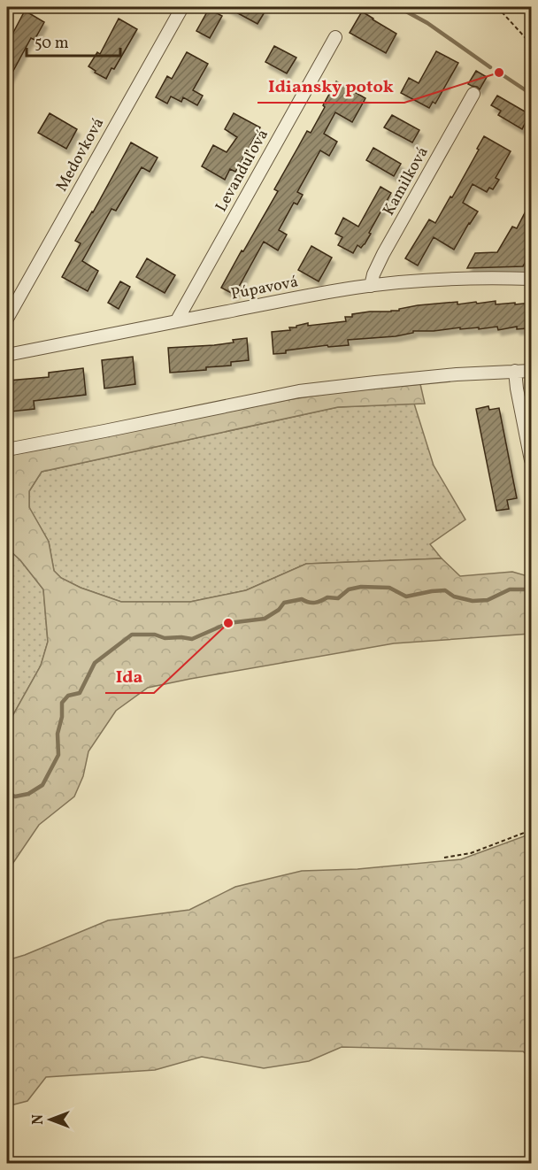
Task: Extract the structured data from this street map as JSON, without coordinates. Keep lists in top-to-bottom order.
{
  "streets": {
    "street": [
      "Medovková",
      "Levanduľová",
      "Kamilková",
      "Púpavová"
    ]
  },
  "crossings": [
    ["Levanduľová", "Púpavová"],
    ["Kamilková", "Púpavová"]
  ],
  "places": ["Idiansky potok", "Ida"],
  "scale_bar": "50 m",
  "north": "left"
}
